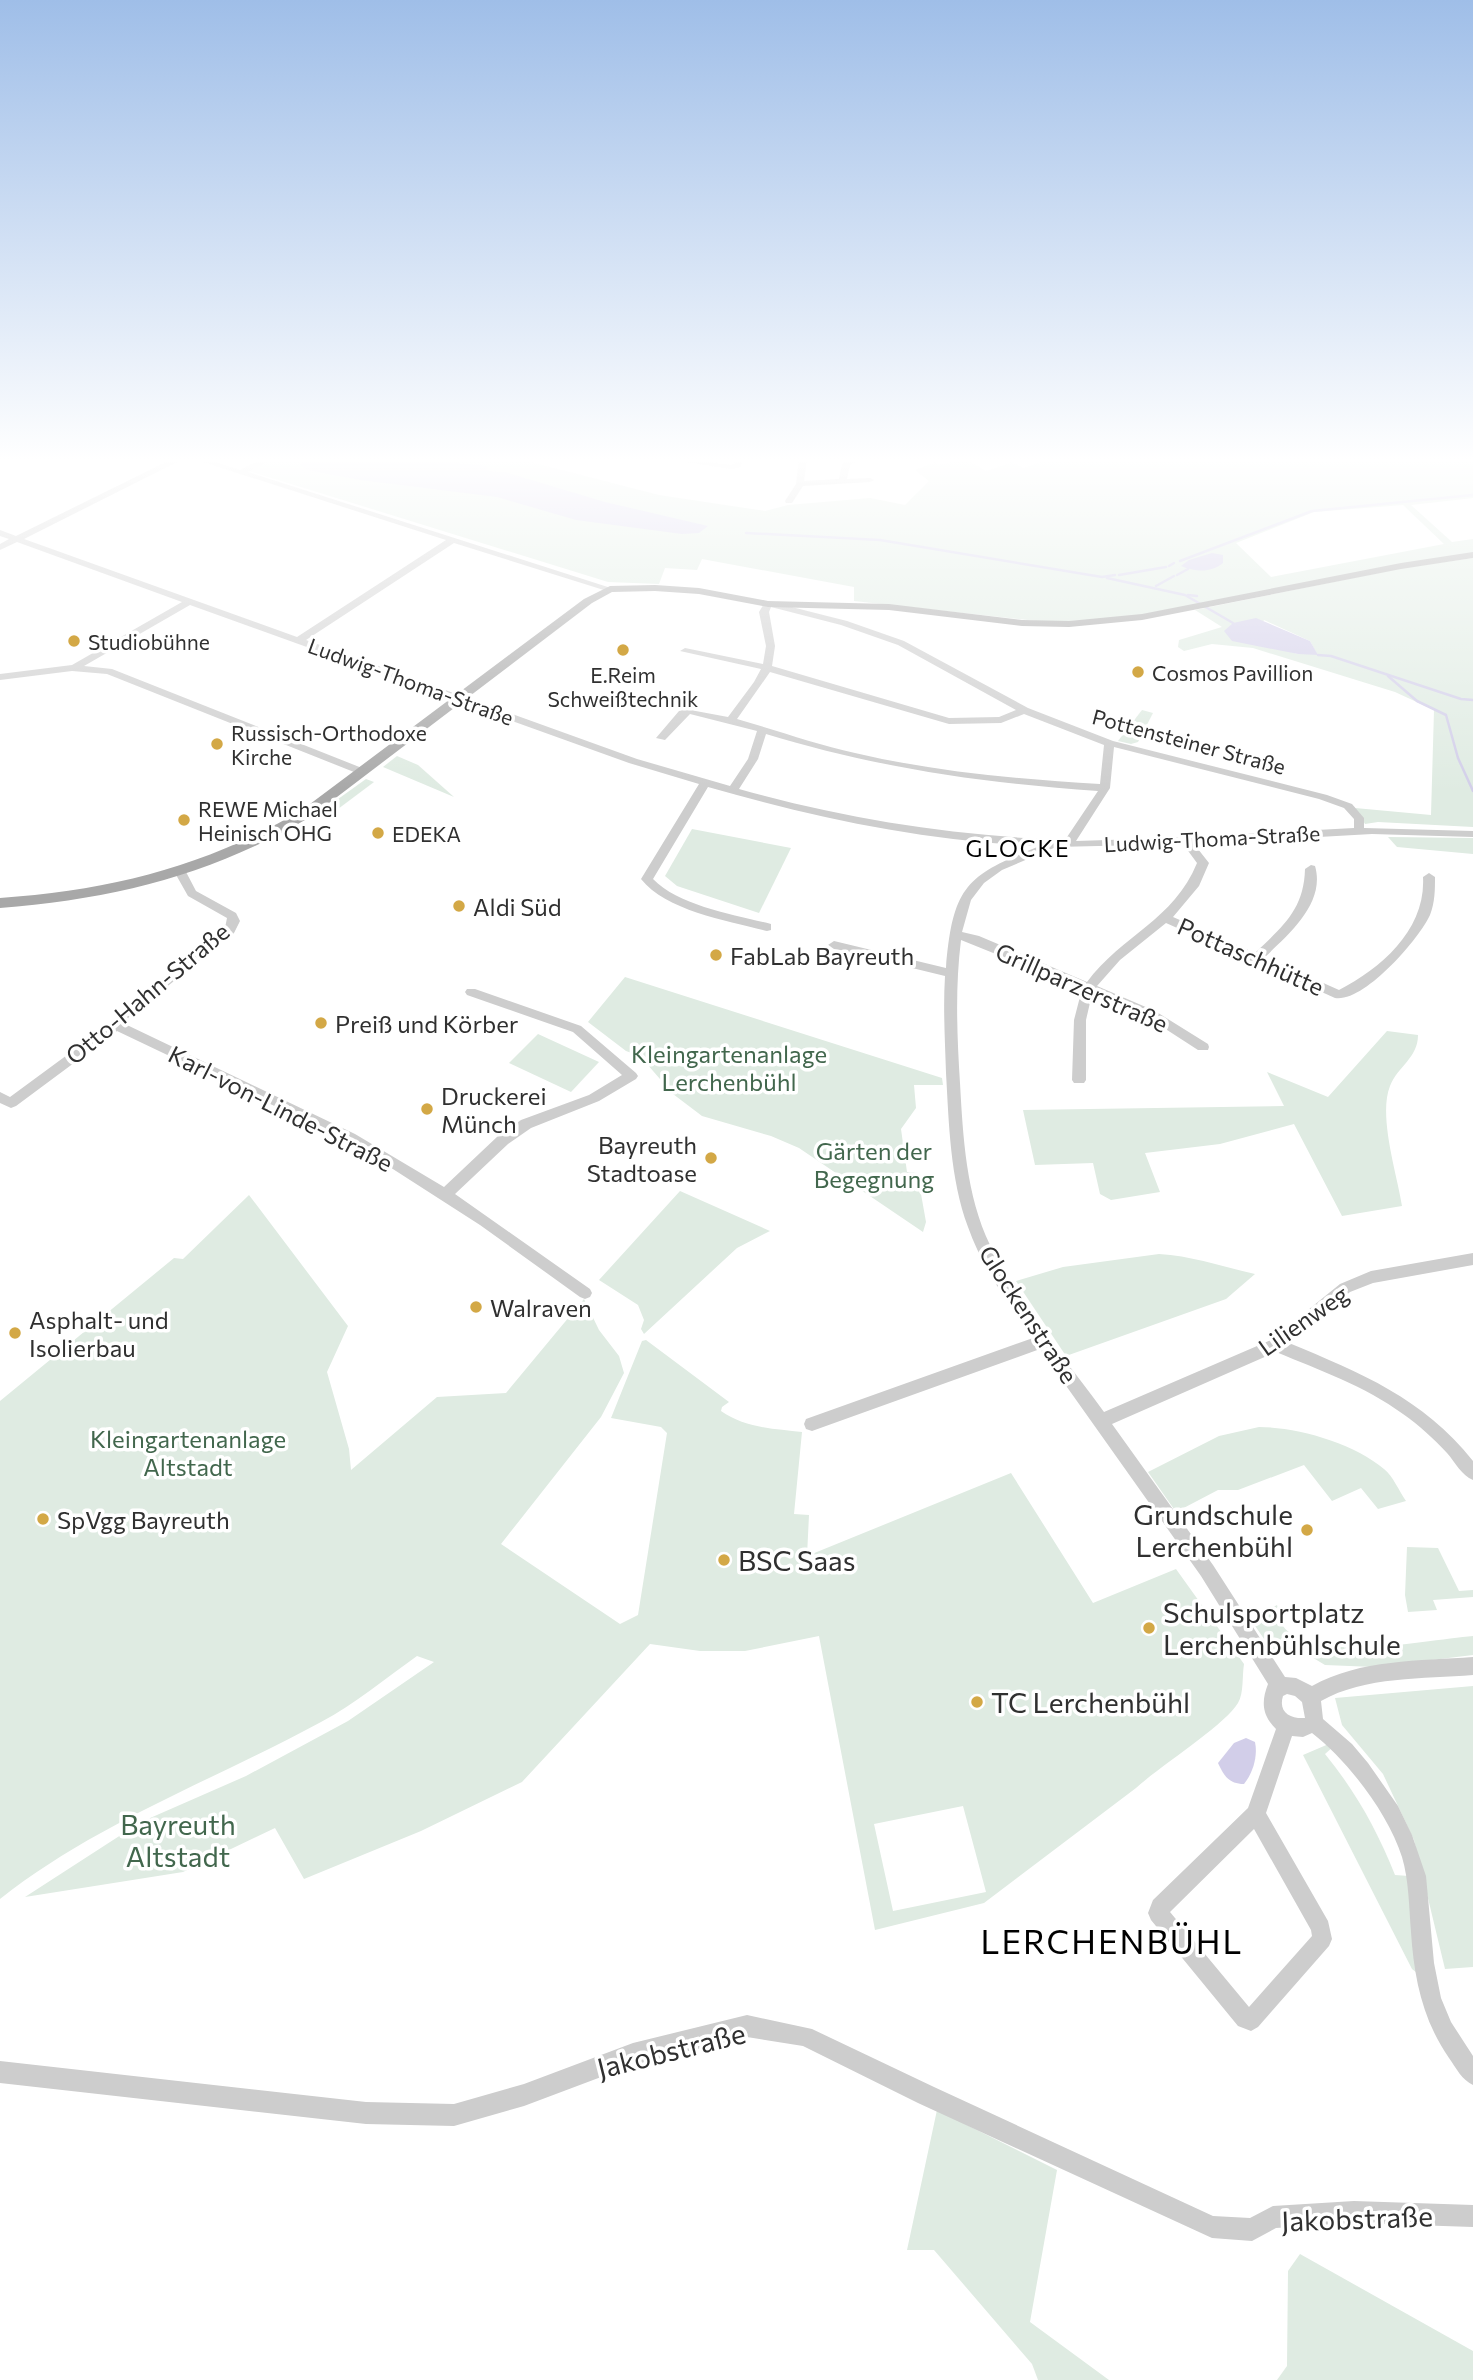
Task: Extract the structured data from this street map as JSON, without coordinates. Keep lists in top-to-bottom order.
{
  "streets": {
    "main road": ["Pottensteiner Straße"],
    "street": [
      "Ludwig-Thoma-Straße",
      "Pottaschhütte",
      "Grillparzerstraße",
      "Otto-Hahn-Straße",
      "Karl-von-Linde-Straße",
      "Glockenstraße",
      "Lilienweg",
      "Jakobstraße"
    ]
  },
  "crossings": [
    ["Ludwig-Thoma-Straße", "Pottensteiner Straße"],
    ["Ludwig-Thoma-Straße", "Glockenstraße"],
    ["Grillparzerstraße", "Glockenstraße"],
    ["Otto-Hahn-Straße", "Karl-von-Linde-Straße"],
    ["Glockenstraße", "Lilienweg"]
  ],
  "districts": ["GLOCKE", "LERCHENBÜHL"],
  "parks": [
    "Kleingartenanlage Lerchenbühl",
    "Gärten der Begegnung",
    "Kleingartenanlage Altstadt",
    "Bayreuth Altstadt"
  ],
  "places": [
    "Studiobühne",
    "E.Reim Schweißtechnik",
    "Cosmos Pavillion",
    "Russisch-Orthodoxe Kirche",
    "REWE Michael Heinisch OHG",
    "EDEKA",
    "Aldi Süd",
    "FabLab Bayreuth",
    "Preiß und Körber",
    "Druckerei Münch",
    "Bayreuth Stadtoase",
    "Walraven",
    "Asphalt- und Isolierbau",
    "SpVgg Bayreuth",
    "Grundschule Lerchenbühl",
    "BSC Saas",
    "Schulsportplatz Lerchenbühlschule",
    "TC Lerchenbühl"
  ]
}
